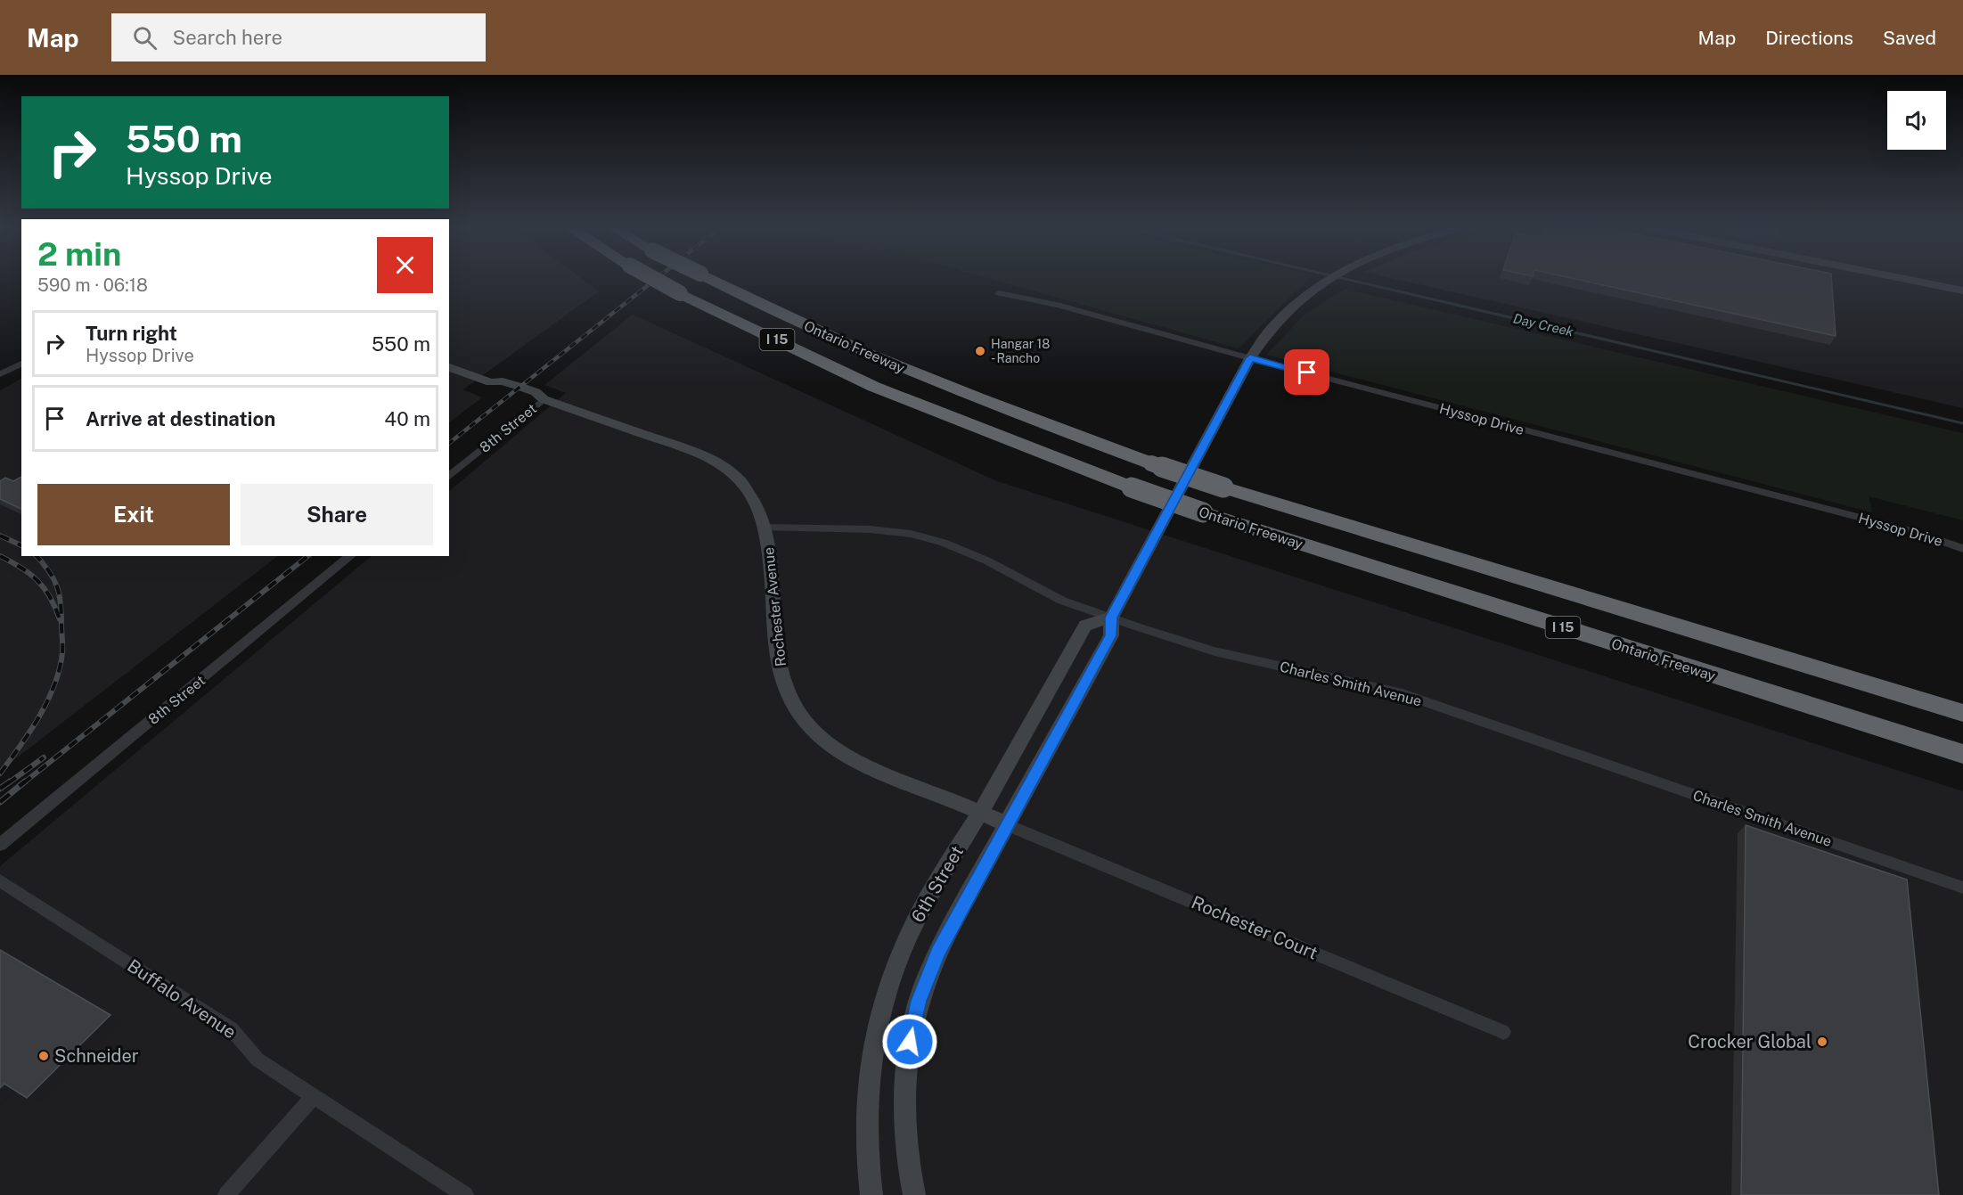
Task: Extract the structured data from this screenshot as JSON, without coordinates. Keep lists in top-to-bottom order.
{
  "streets": {
    "highway": ["I 15", "Ontario Freeway"],
    "street": [
      "Hyssop Drive",
      "8th Street",
      "Rochester Avenue",
      "Charles Smith Avenue",
      "6th Street",
      "Rochester Court",
      "Buffalo Avenue"
    ]
  },
  "crossings": [
    ["Hyssop Drive", "6th Street"],
    ["8th Street", "Rochester Avenue"],
    ["Rochester Avenue", "Charles Smith Avenue"],
    ["Rochester Avenue", "6th Street"],
    ["Rochester Avenue", "Rochester Court"],
    ["Charles Smith Avenue", "6th Street"],
    ["6th Street", "Rochester Court"]
  ],
  "water": ["Day Creek"],
  "places": ["Hangar 18 - Rancho", "Crocker Global", "Schneider"],
  "page": {
    "header": "Map",
    "search": "Search here",
    "nav": ["Map", "Directions", "Saved"],
    "turn": ["550 m", "Hyssop Drive"],
    "heading": ["2 min", "590 m · 06:18"],
    "list": [
      {
        "name": "Turn right",
        "note": "Hyssop Drive",
        "value": "550 m"
      },
      {
        "name": "Arrive at destination",
        "value": "40 m"
      }
    ],
    "buttons": ["Exit", "Share"]
  }
}
